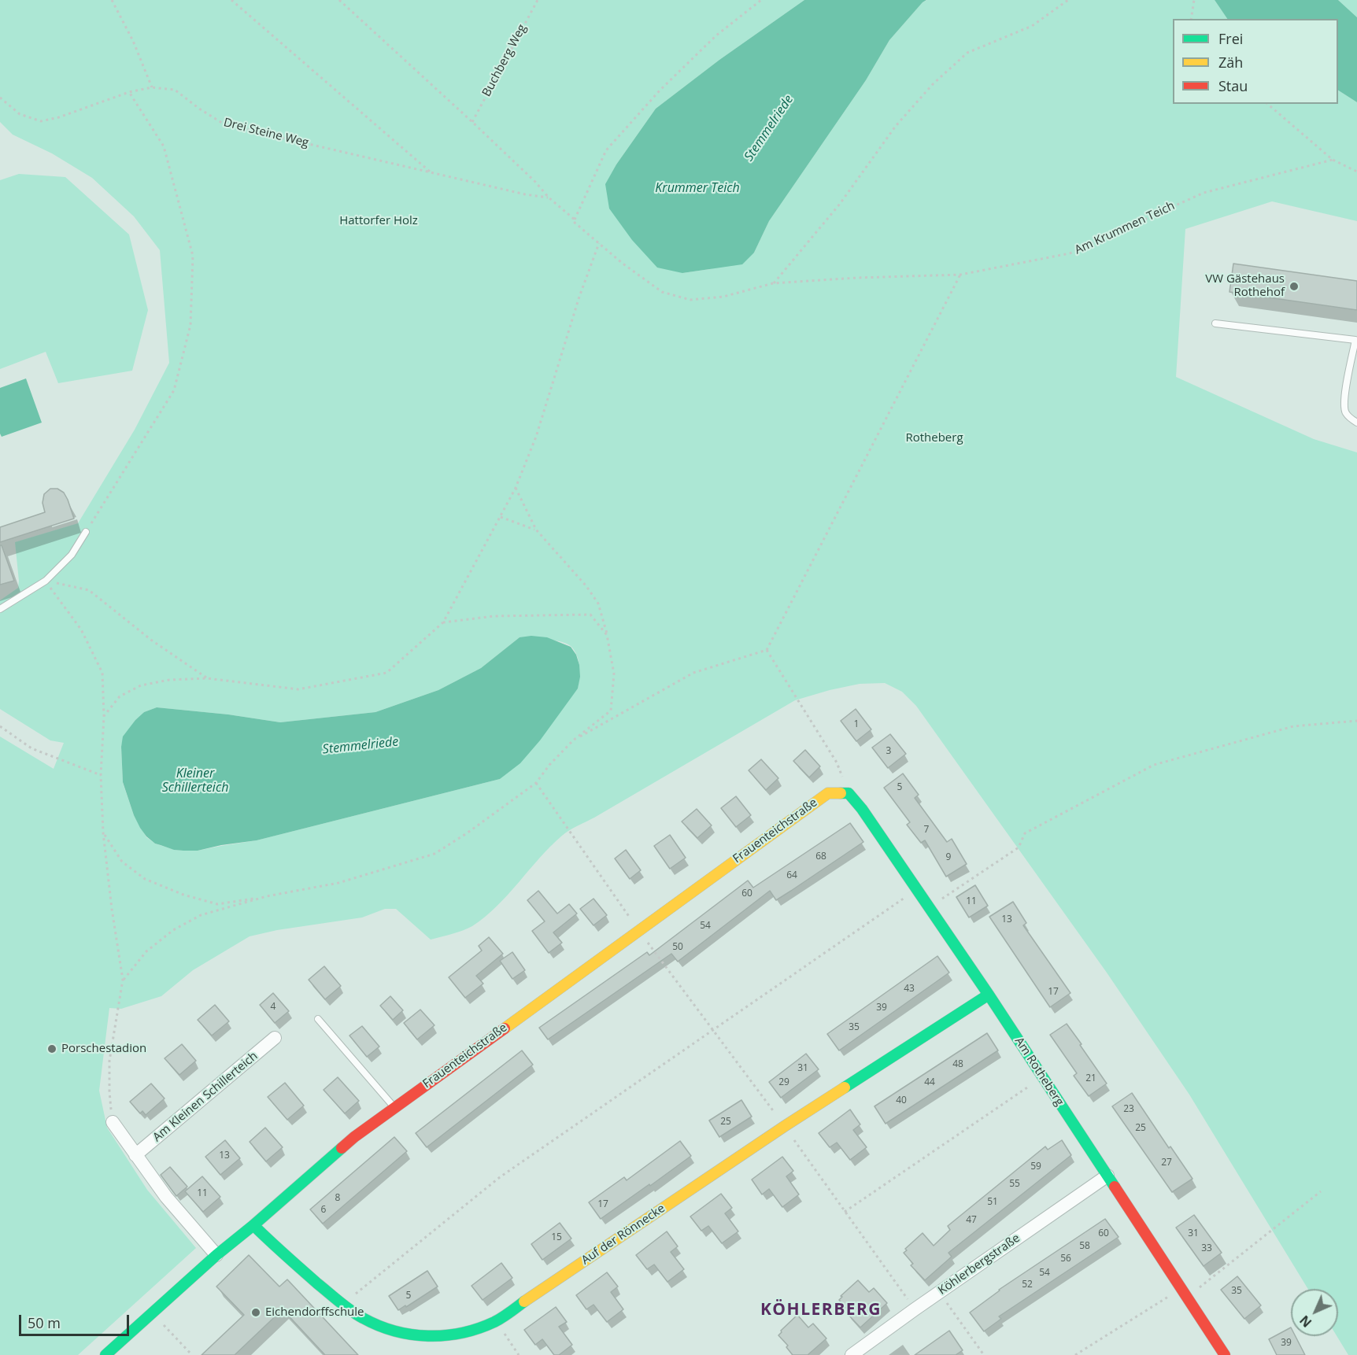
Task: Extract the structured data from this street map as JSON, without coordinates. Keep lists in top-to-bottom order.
{
  "streets": {
    "street": [
      "Frauenteichstraße",
      "Am Rotheberg",
      "Am Kleinen Schillerteich",
      "Auf der Rönnecke",
      "Köhlerbergstraße"
    ],
    "path": ["Buchberg Weg", "Drei Steine Weg", "Am Krummen Teich"]
  },
  "crossings": [
    ["Buchberg Weg", "Am Krummen Teich"],
    ["Drei Steine Weg", "Am Krummen Teich"],
    ["Frauenteichstraße", "Am Rotheberg"],
    ["Frauenteichstraße", "Auf der Rönnecke"],
    ["Am Rotheberg", "Auf der Rönnecke"],
    ["Am Rotheberg", "Köhlerbergstraße"]
  ],
  "districts": ["KÖHLERBERG"],
  "water": ["Stemmelriede", "Krummer Teich", "Kleiner Schillerteich"],
  "parks": ["Hattorfer Holz", "Rotheberg"],
  "places": ["VW Gästehaus Rothehof", "Porschestadion", "Eichendorffschule"],
  "house_numbers": [
    "1",
    "3",
    "5",
    "7",
    "68",
    "9",
    "64",
    "60",
    "11",
    "13",
    "54",
    "50",
    "43",
    "17",
    "4",
    "39",
    "35",
    "48",
    "31",
    "21",
    "29",
    "44",
    "40",
    "23",
    "25",
    "25",
    "13",
    "27",
    "59",
    "55",
    "11",
    "8",
    "51",
    "17",
    "6",
    "47",
    "60",
    "31",
    "15",
    "58",
    "33",
    "56",
    "54",
    "52",
    "35",
    "5",
    "39"
  ],
  "legend": ["Frei", "Zäh", "Stau"],
  "scale_bar": "50 m",
  "north": "bottom left"
}
